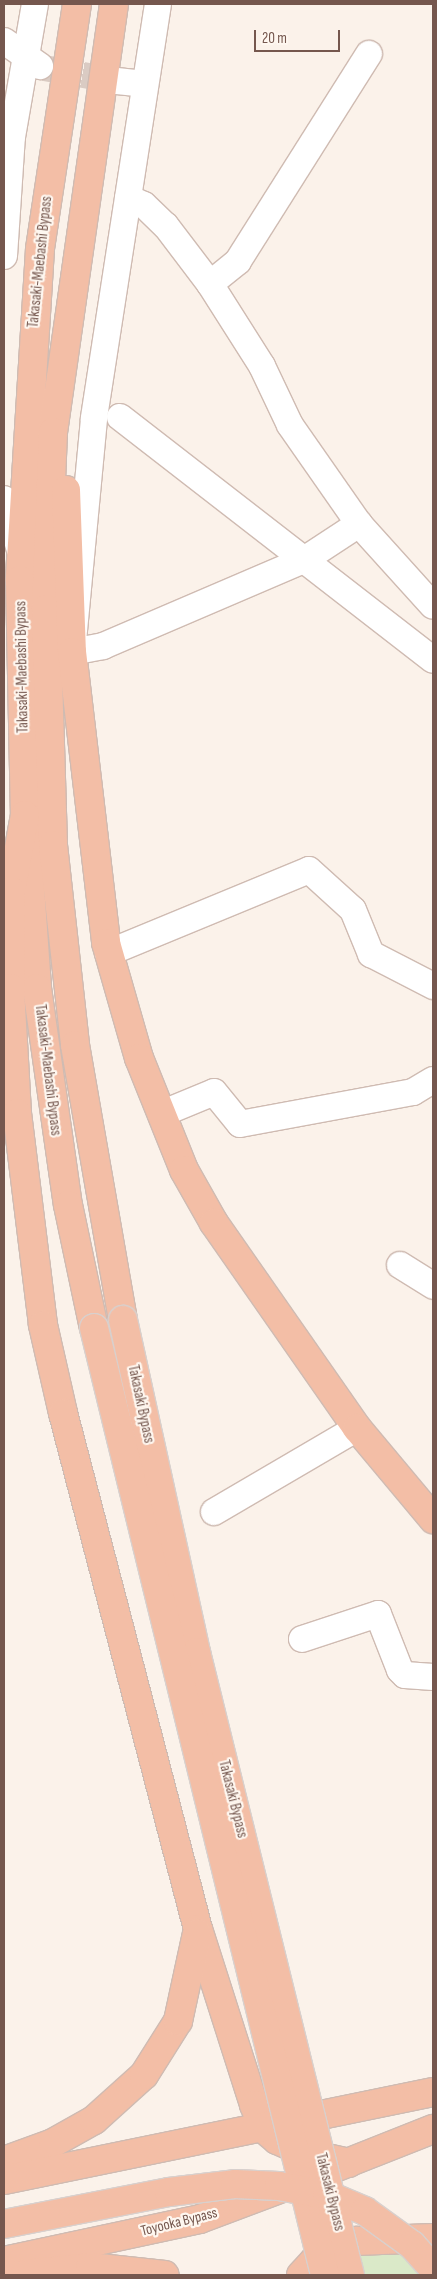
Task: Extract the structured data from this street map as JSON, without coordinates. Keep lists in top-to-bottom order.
{
  "streets": {
    "highway": ["Takasaki-Maebashi Bypass", "Takasaki Bypass", "Toyooka Bypass"]
  },
  "crossings": [
    ["Takasaki-Maebashi Bypass", "Takasaki Bypass"]
  ],
  "scale_bar": "20 m"
}
